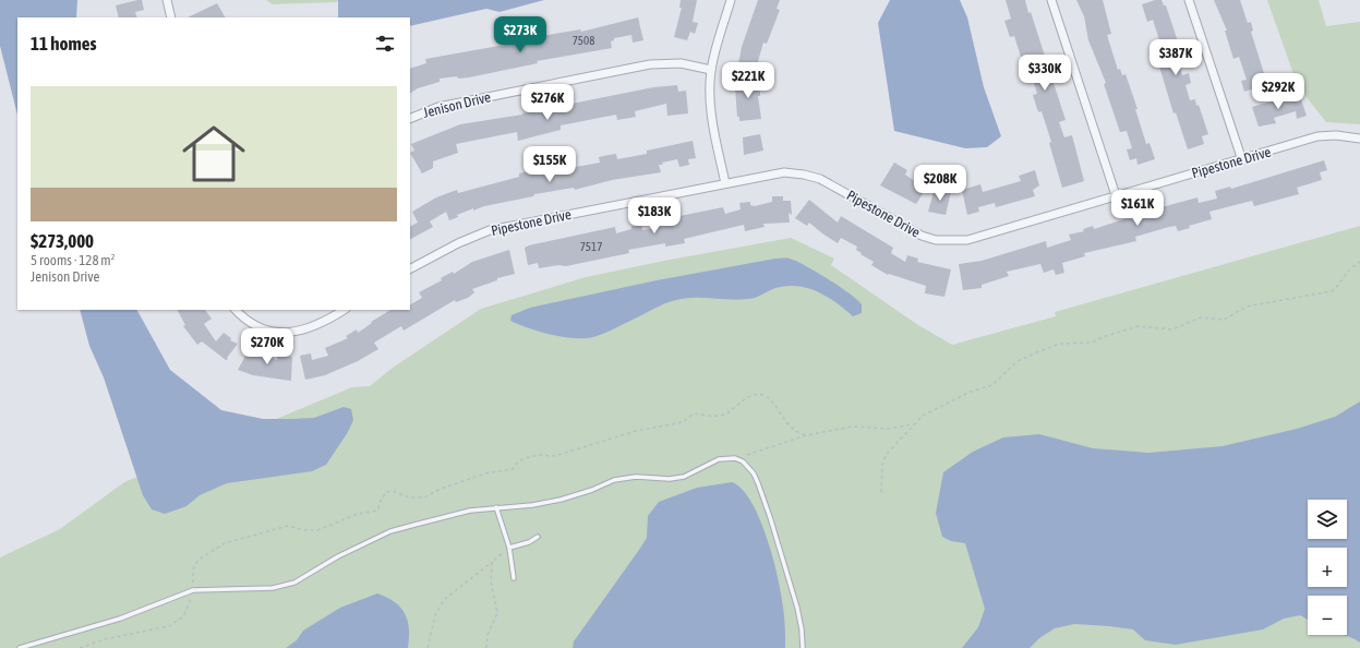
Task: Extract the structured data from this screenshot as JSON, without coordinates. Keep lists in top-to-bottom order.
{
  "streets": {
    "street": ["Jenison Drive", "Pipestone Drive"]
  },
  "house_numbers": ["7508", "7517"],
  "page": {
    "price": [
      "$273K",
      "$387K",
      "$330K",
      "$221K",
      "$292K",
      "$276K",
      "$155K",
      "$208K",
      "$161K",
      "$183K",
      "$270K"
    ],
    "heading": "11 homes",
    "list": [
      {
        "name": "$273,000",
        "note": "5 rooms · 128 m² · Jenison Drive"
      }
    ],
    "map_buttons": ["+", "−"]
  }
}
